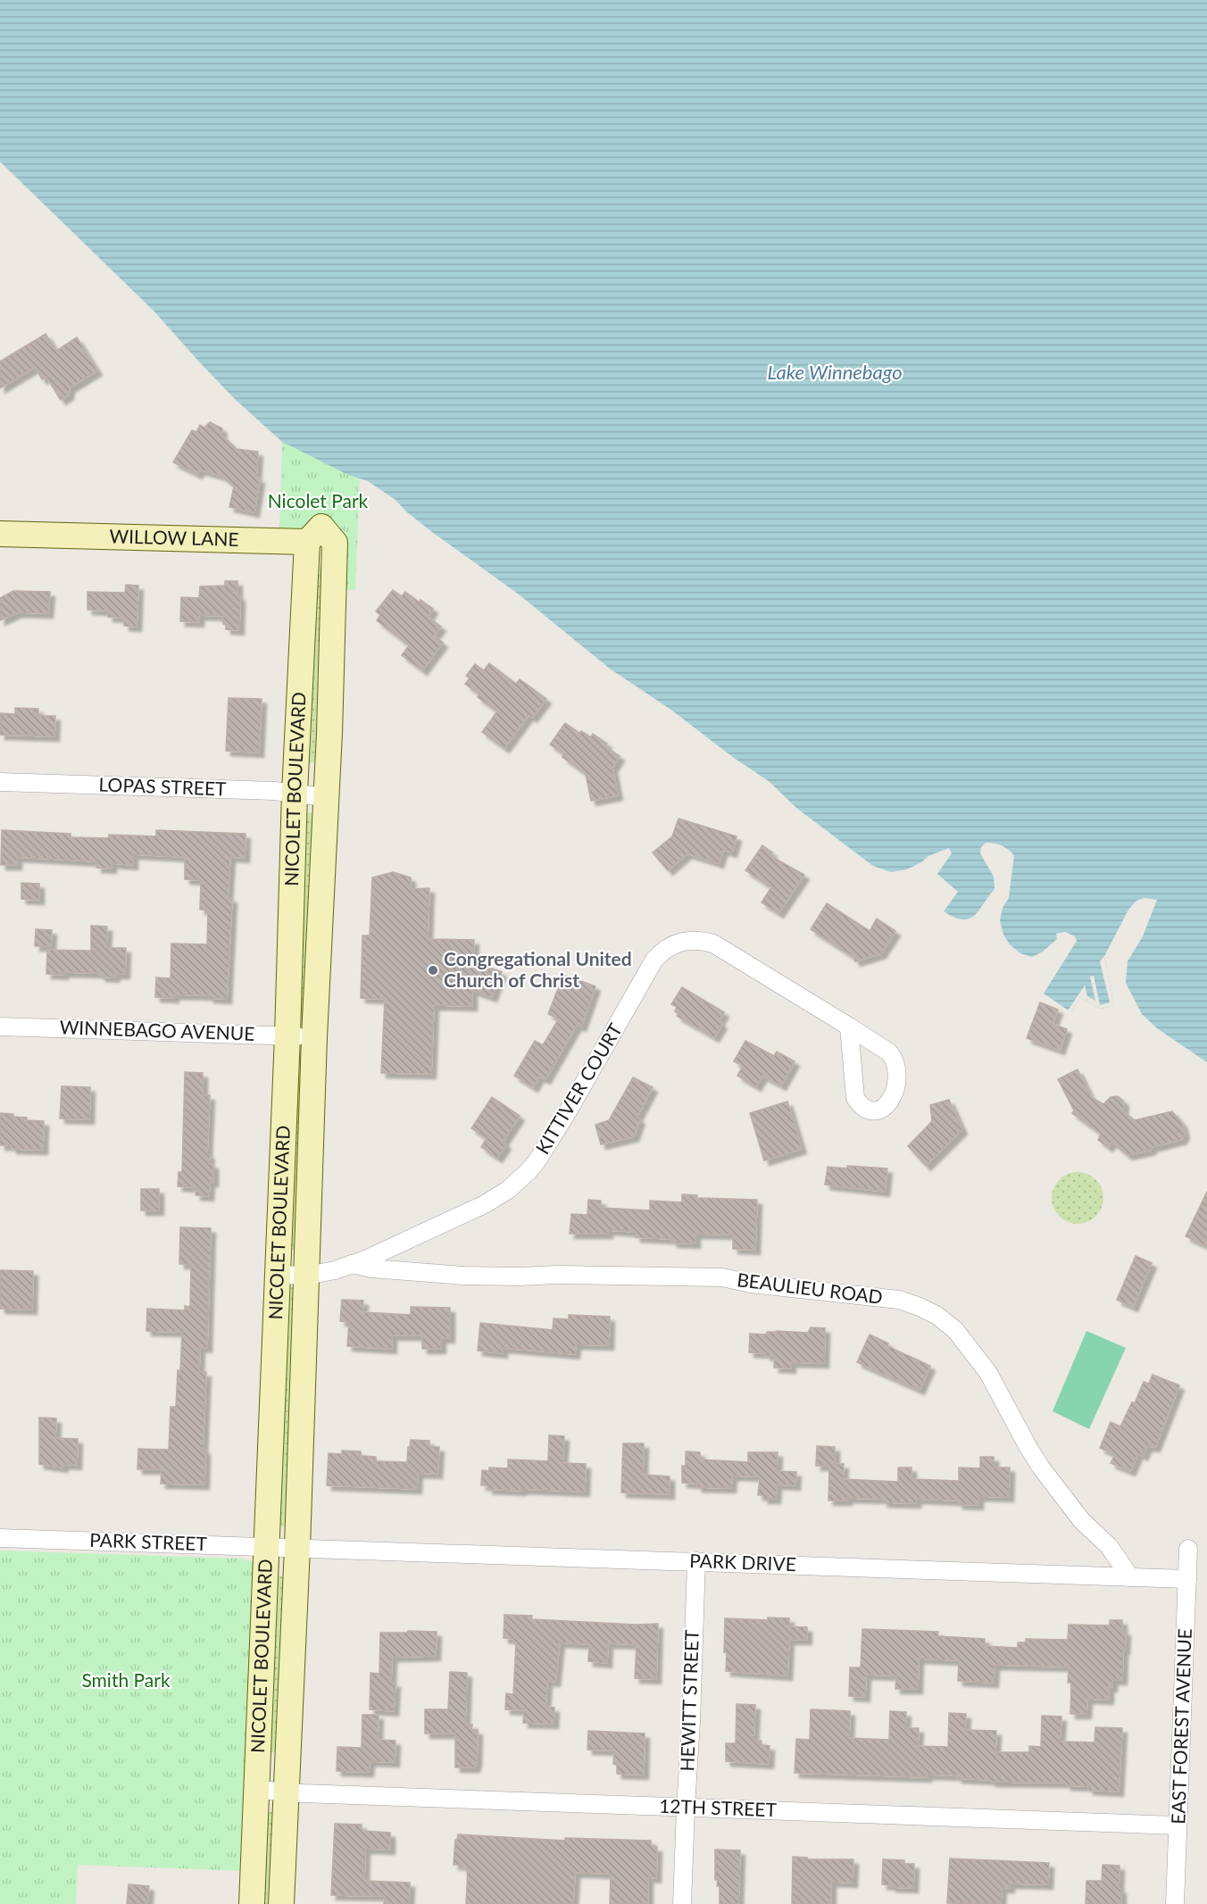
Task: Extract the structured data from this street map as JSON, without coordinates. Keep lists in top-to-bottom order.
{
  "streets": {
    "street": [
      "WILLOW LANE",
      "LOPAS STREET",
      "NICOLET BOULEVARD",
      "WINNEBAGO AVENUE",
      "KITTIVER COURT",
      "BEAULIEU ROAD",
      "PARK STREET",
      "PARK DRIVE",
      "HEWITT STREET",
      "EAST FOREST AVENUE",
      "12TH STREET"
    ]
  },
  "crossings": [
    ["WILLOW LANE", "NICOLET BOULEVARD"],
    ["LOPAS STREET", "NICOLET BOULEVARD"],
    ["NICOLET BOULEVARD", "WINNEBAGO AVENUE"],
    ["NICOLET BOULEVARD", "KITTIVER COURT"],
    ["NICOLET BOULEVARD", "PARK STREET"],
    ["NICOLET BOULEVARD", "PARK DRIVE"],
    ["NICOLET BOULEVARD", "12TH STREET"],
    ["KITTIVER COURT", "BEAULIEU ROAD"],
    ["BEAULIEU ROAD", "PARK DRIVE"],
    ["PARK STREET", "PARK DRIVE"],
    ["PARK DRIVE", "HEWITT STREET"],
    ["PARK DRIVE", "EAST FOREST AVENUE"],
    ["HEWITT STREET", "12TH STREET"],
    ["EAST FOREST AVENUE", "12TH STREET"]
  ],
  "water": ["Lake Winnebago"],
  "parks": ["Nicolet Park", "Smith Park"],
  "places": ["Congregational United Church of Christ"]
}
